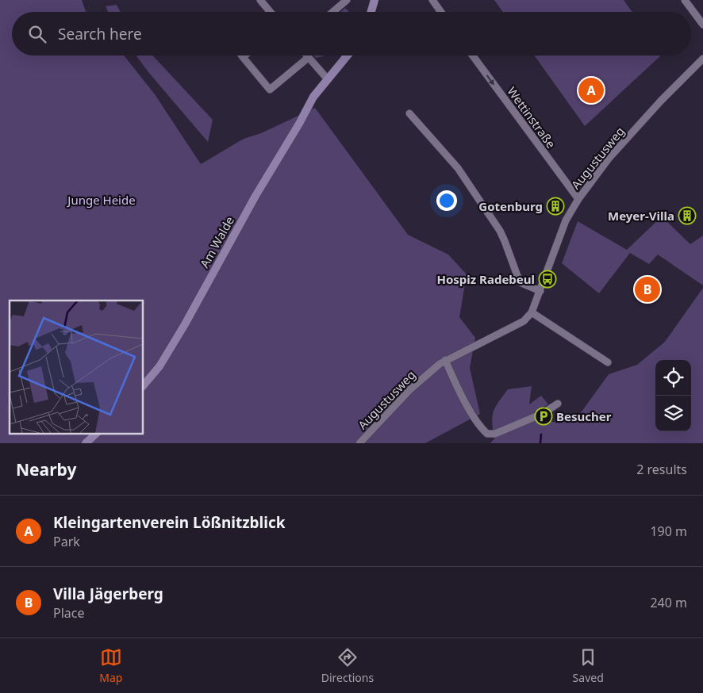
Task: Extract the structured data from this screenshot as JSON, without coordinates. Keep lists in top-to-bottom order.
{
  "streets": {
    "street": ["Wettinstraße", "Augustusweg", "Am Walde"]
  },
  "crossings": [
    ["Wettinstraße", "Augustusweg"]
  ],
  "one_way": ["Wettinstraße"],
  "parks": ["Junge Heide"],
  "places": {
    "building": ["Gotenburg", "Meyer-Villa"],
    "bus stop": ["Hospiz Radebeul"],
    "parking": ["Besucher"]
  },
  "page": {
    "search": "Search here",
    "pins": ["A", "B"],
    "heading": ["Nearby", "2 results"],
    "list": [
      {
        "mark": "A",
        "name": "Kleingartenverein Lößnitzblick",
        "note": "Park",
        "value": "190 m"
      },
      {
        "mark": "B",
        "name": "Villa Jägerberg",
        "note": "Place",
        "value": "240 m"
      }
    ],
    "nav": ["Map", "Directions", "Saved"]
  }
}
